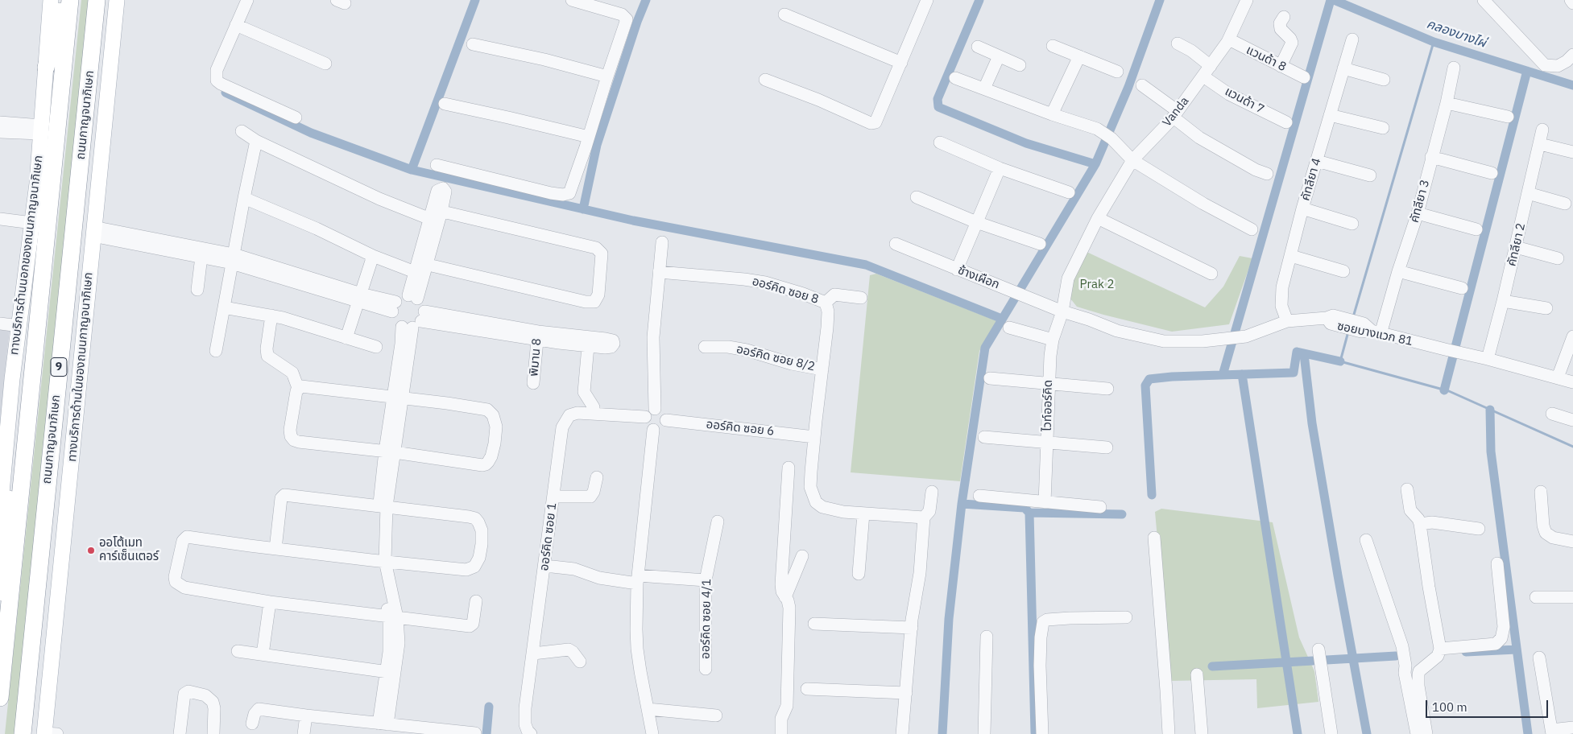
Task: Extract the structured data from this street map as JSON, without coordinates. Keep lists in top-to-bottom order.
{
  "streets": {
    "highway": ["ถนนกาญจนาภิเษก", "9"],
    "main road": ["ทางบริการด้านนอกของถนนกาญจนาภิเษก", "ทางบริการด้านในของถนนกาญจนาภิเษก"],
    "street": [
      "แวนด้า 8",
      "แวนด้า 7",
      "Vanda",
      "คัทลียา 4",
      "คัทลียา 3",
      "คัทลียา 2",
      "ช้างเผือก",
      "ออร์คิด ซอย 8",
      "ซอยบางแวก 81",
      "พิมาน 8",
      "ออร์คิด ซอย 8/2",
      "ไวท์ออร์คิด",
      "ออร์คิด ซอย 6",
      "ออร์คิด ซอย 1",
      "ออร์คิด ซอย 4/1"
    ]
  },
  "crossings": [
    ["แวนด้า 8", "Vanda"],
    ["แวนด้า 7", "Vanda"],
    ["Vanda", "ช้างเผือก"],
    ["Vanda", "ซอยบางแวก 81"],
    ["Vanda", "ไวท์ออร์คิด"],
    ["คัทลียา 4", "ซอยบางแวก 81"],
    ["คัทลียา 3", "ซอยบางแวก 81"],
    ["คัทลียา 2", "ซอยบางแวก 81"],
    ["ช้างเผือก", "ซอยบางแวก 81"],
    ["ช้างเผือก", "ไวท์ออร์คิด"],
    ["ออร์คิด ซอย 8", "ออร์คิด ซอย 8/2"],
    ["ออร์คิด ซอย 8", "ออร์คิด ซอย 6"],
    ["ซอยบางแวก 81", "ไวท์ออร์คิด"],
    ["ออร์คิด ซอย 6", "ออร์คิด ซอย 1"]
  ],
  "water": ["คลองบางไผ่"],
  "parks": ["Prak 2"],
  "places": ["ออโต้เมท คาร์เซ็นเตอร์"],
  "scale_bar": "100 m"
}
